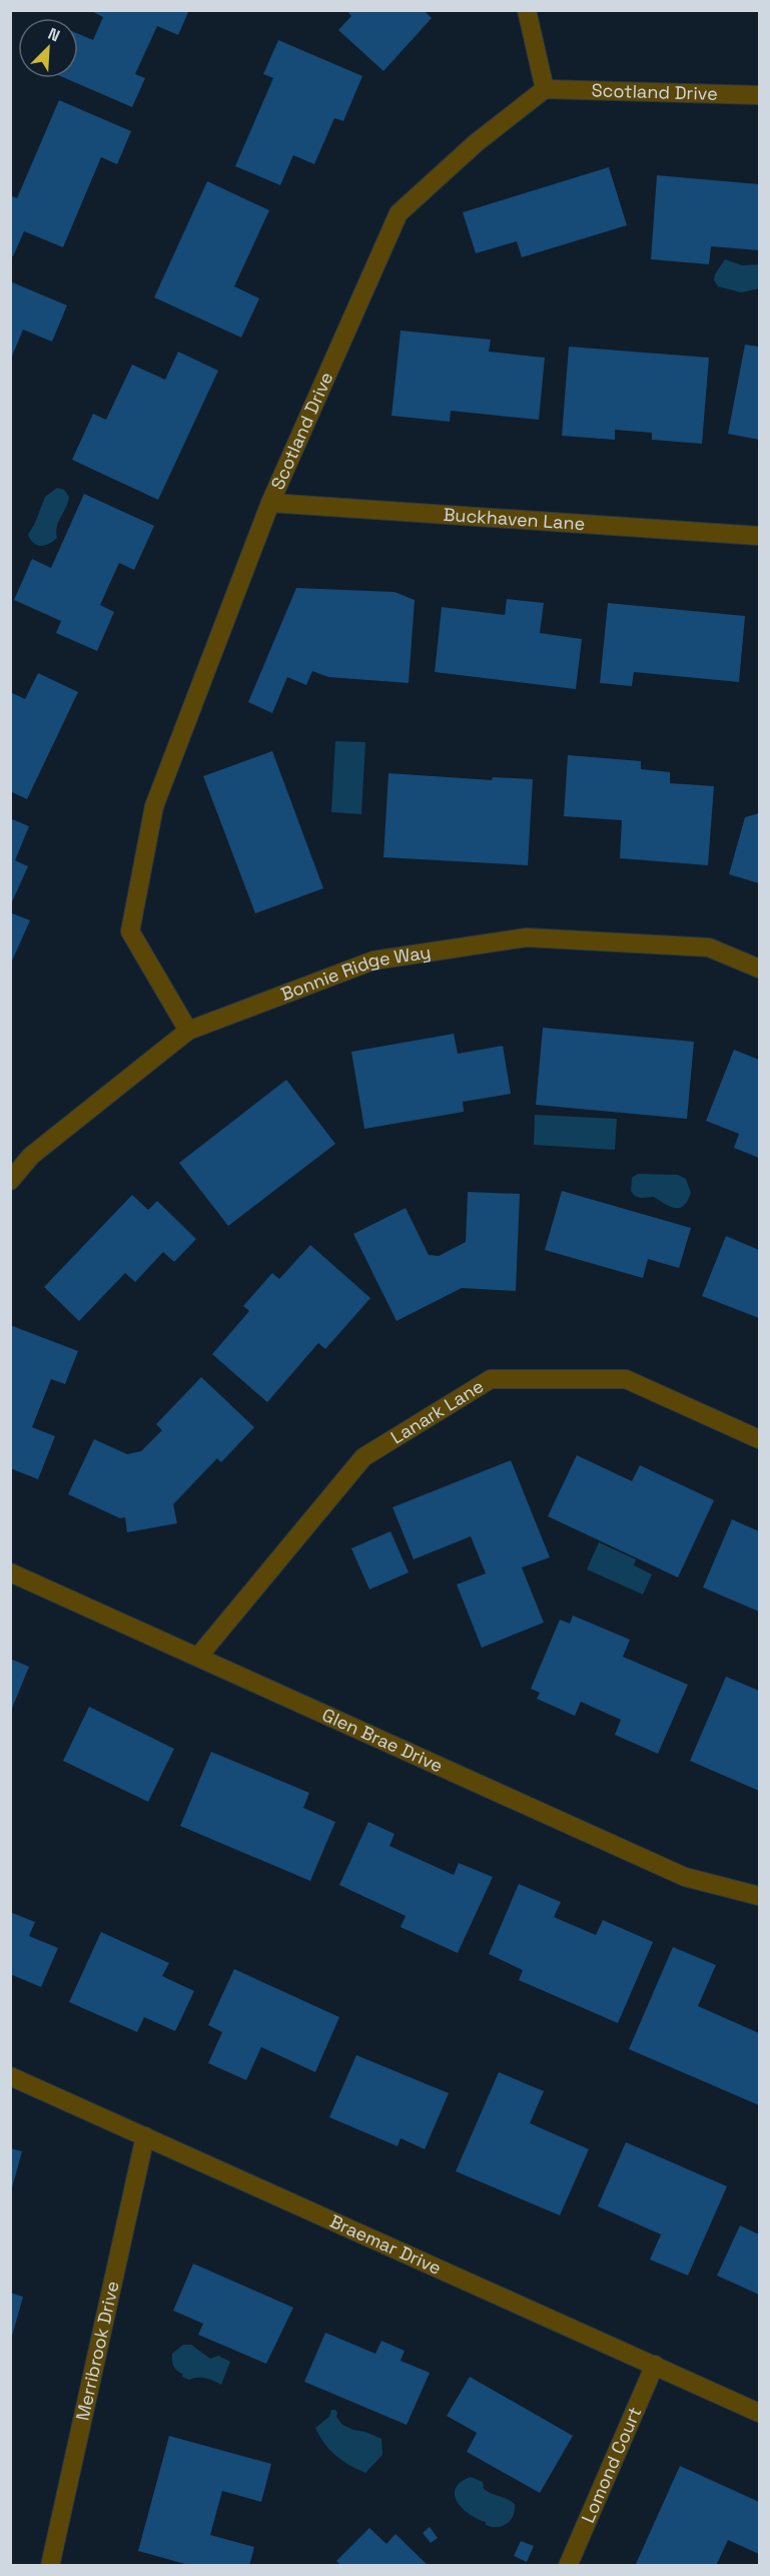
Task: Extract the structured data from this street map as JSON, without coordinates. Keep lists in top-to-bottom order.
{
  "streets": {
    "street": [
      "Scotland Drive",
      "Buckhaven Lane",
      "Bonnie Ridge Way",
      "Lanark Lane",
      "Glen Brae Drive",
      "Braemar Drive",
      "Merribrook Drive",
      "Lomond Court"
    ]
  },
  "crossings": [
    ["Scotland Drive", "Buckhaven Lane"],
    ["Scotland Drive", "Bonnie Ridge Way"],
    ["Lanark Lane", "Glen Brae Drive"],
    ["Braemar Drive", "Merribrook Drive"],
    ["Braemar Drive", "Lomond Court"]
  ],
  "north": "top right"
}
